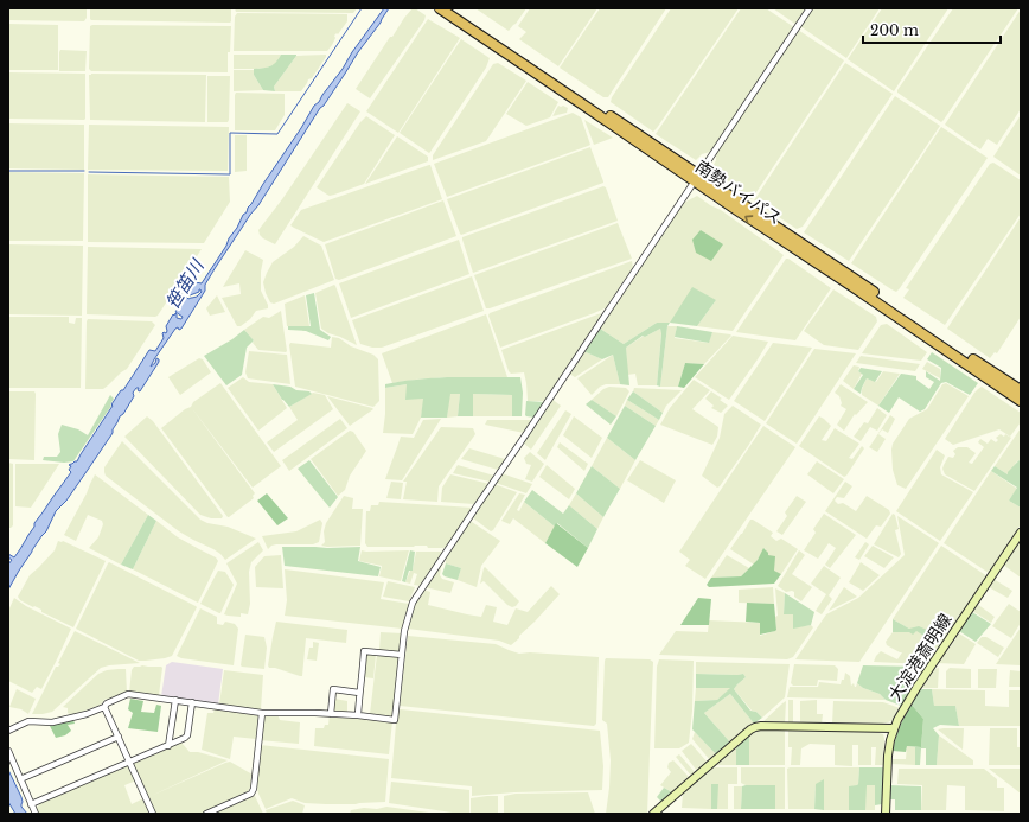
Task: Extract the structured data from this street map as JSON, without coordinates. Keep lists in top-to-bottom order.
{
  "streets": {
    "highway": ["南勢バイパス"],
    "main road": ["大淀港斎明線"]
  },
  "water": ["笹笛川"],
  "scale_bar": "200 m"
}
